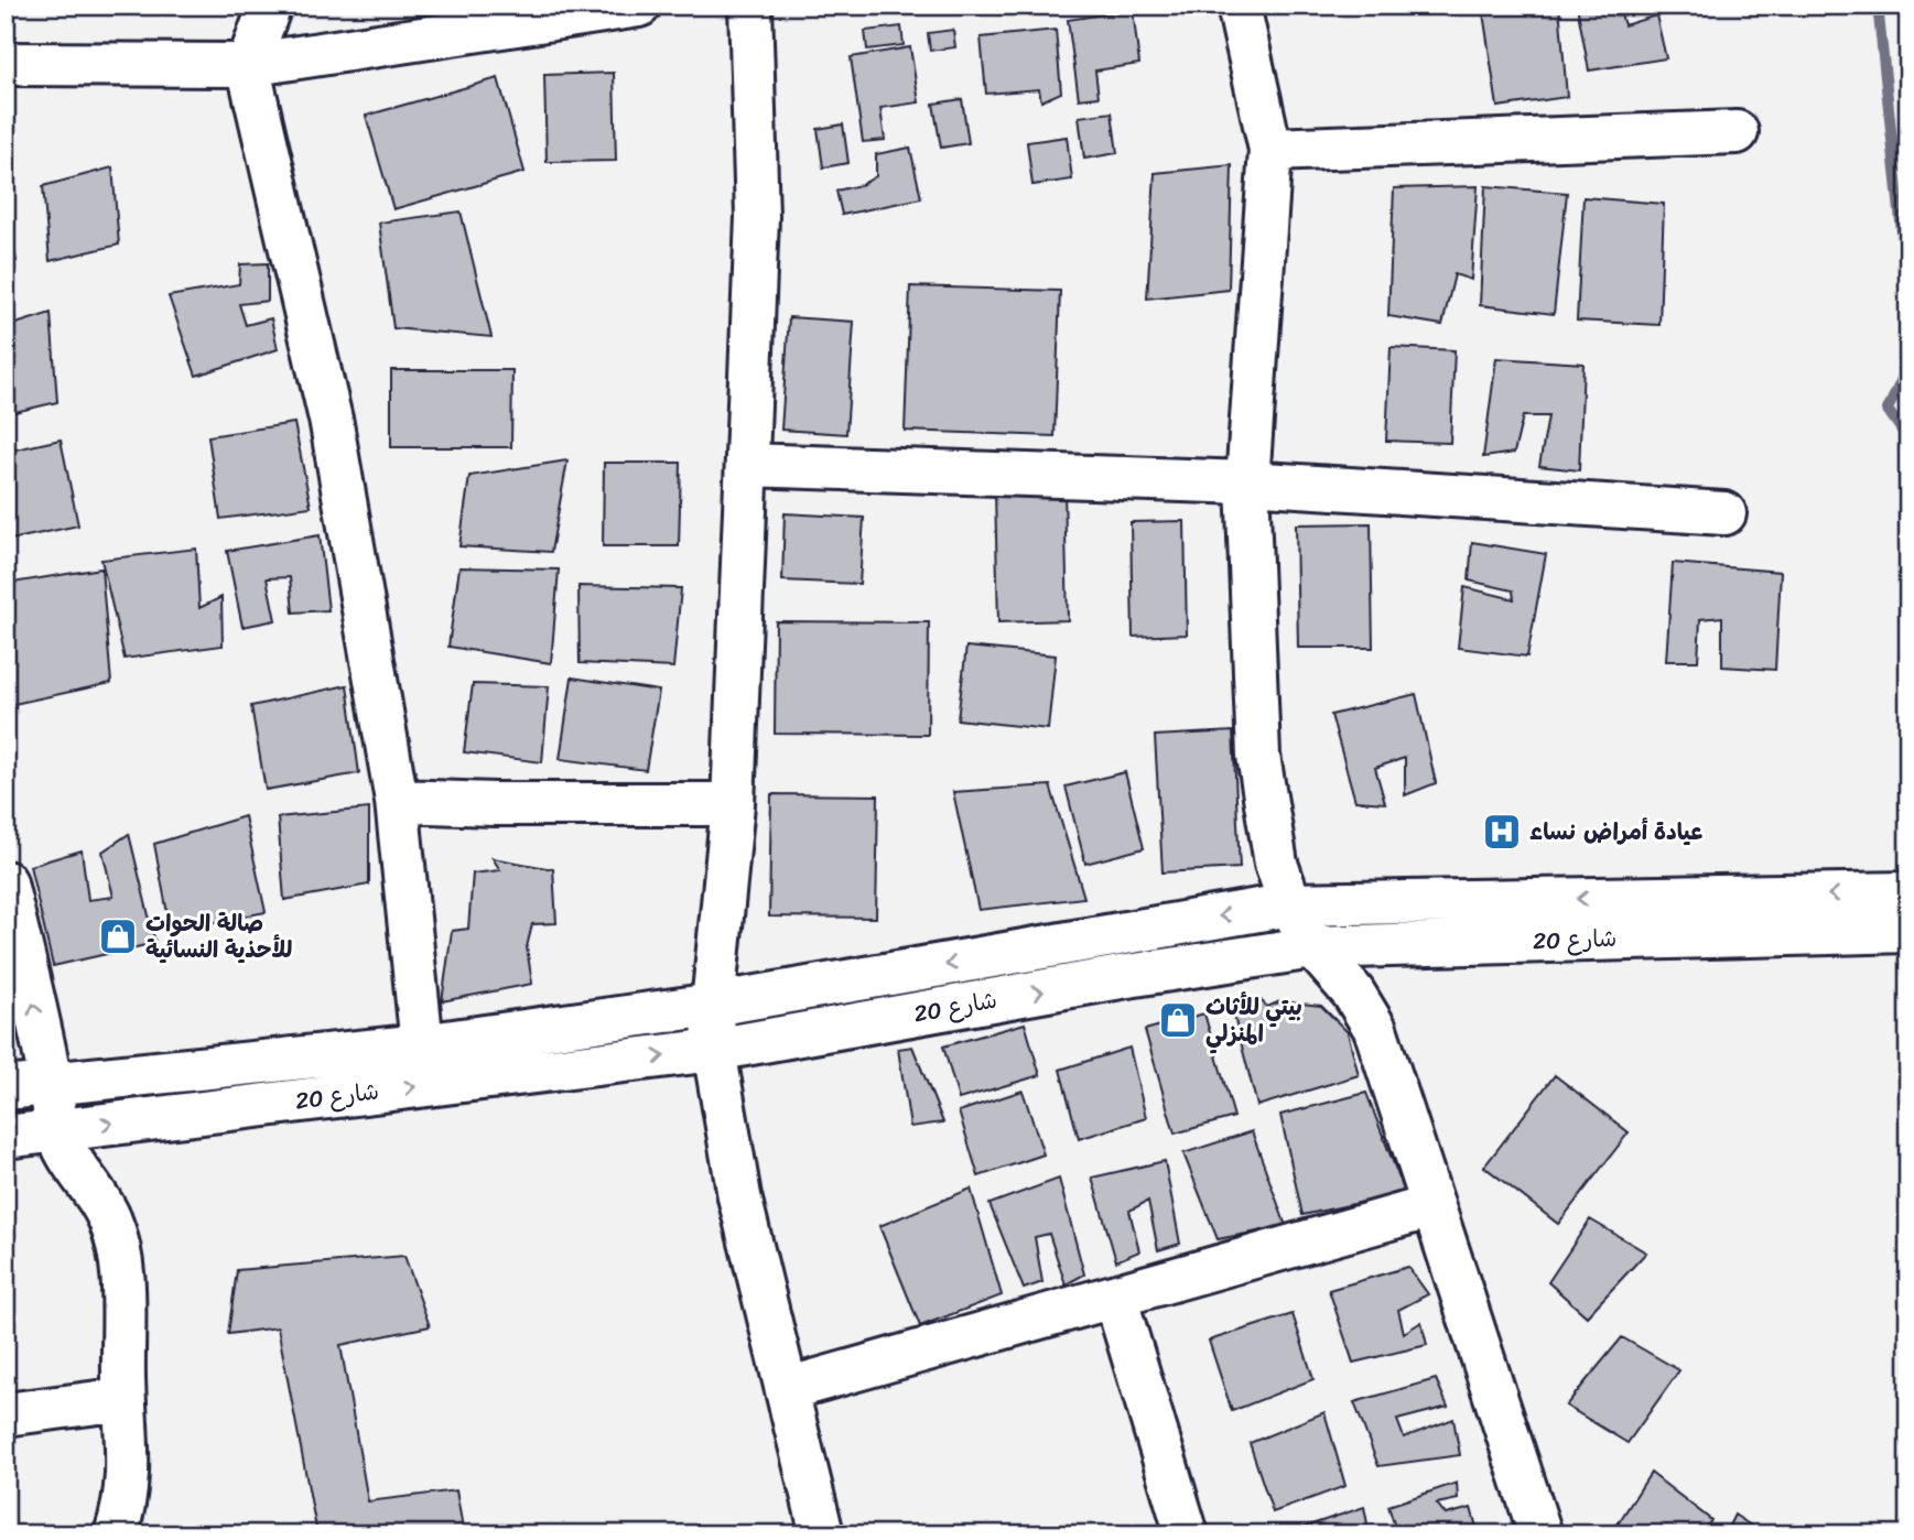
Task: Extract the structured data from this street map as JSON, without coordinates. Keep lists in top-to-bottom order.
{
  "streets": {
    "street": ["شارع 20"]
  },
  "places": {
    "hospital": ["عيادة أمراض نساء"],
    "shop": ["صالة الحوات للأحذية النسائية", "بيتي للأثاث المنزلي"]
  }
}
